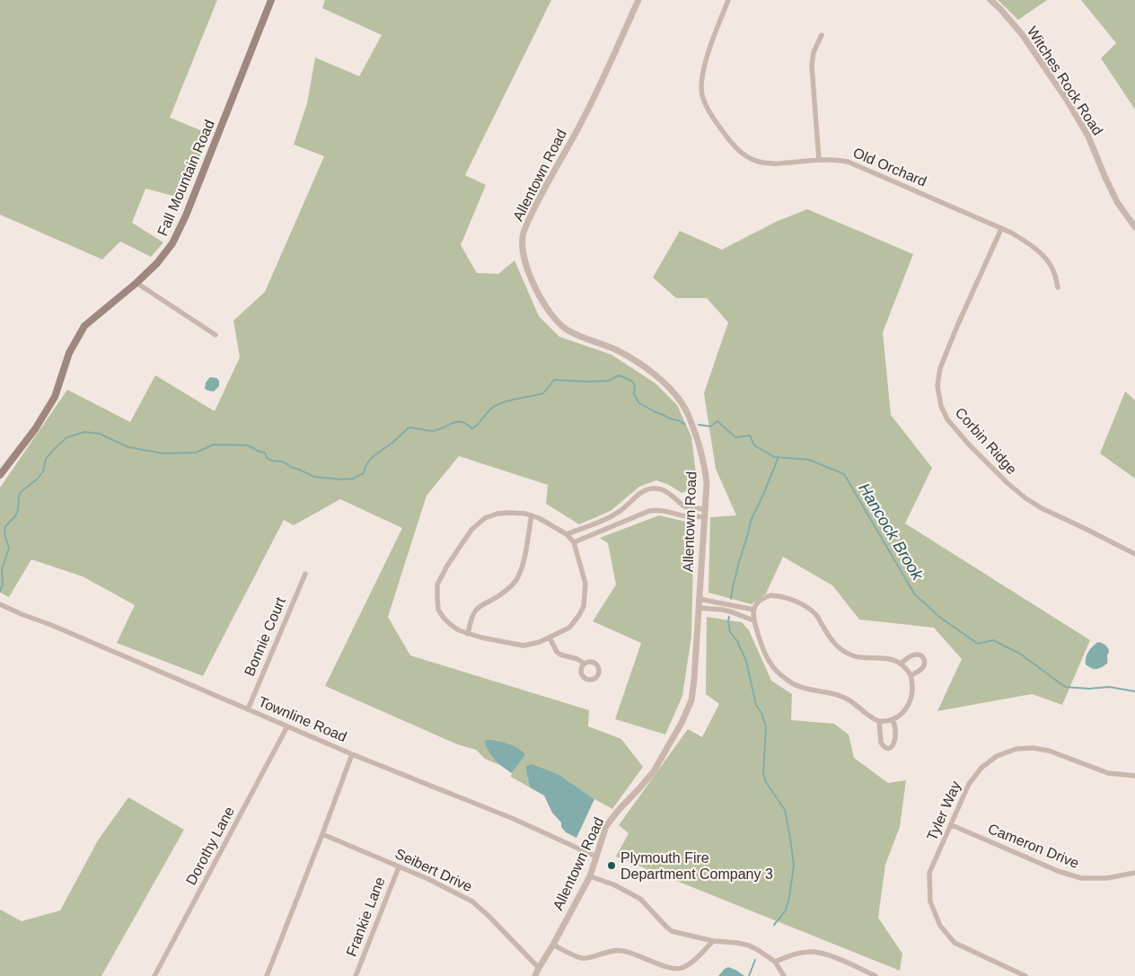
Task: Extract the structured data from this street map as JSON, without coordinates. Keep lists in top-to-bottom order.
{
  "streets": {
    "main road": ["Fall Mountain Road"],
    "street": [
      "Witches Rock Road",
      "Old Orchard",
      "Allentown Road",
      "Corbin Ridge",
      "Bonnie Court",
      "Townline Road",
      "Tyler Way",
      "Dorothy Lane",
      "Cameron Drive",
      "Seibert Drive",
      "Frankie Lane"
    ]
  },
  "crossings": [
    ["Old Orchard", "Corbin Ridge"],
    ["Allentown Road", "Townline Road"],
    ["Allentown Road", "Seibert Drive"],
    ["Bonnie Court", "Townline Road"],
    ["Townline Road", "Dorothy Lane"],
    ["Tyler Way", "Cameron Drive"],
    ["Seibert Drive", "Frankie Lane"]
  ],
  "water": ["Hancock Brook"],
  "places": ["Plymouth Fire Department Company 3"]
}
